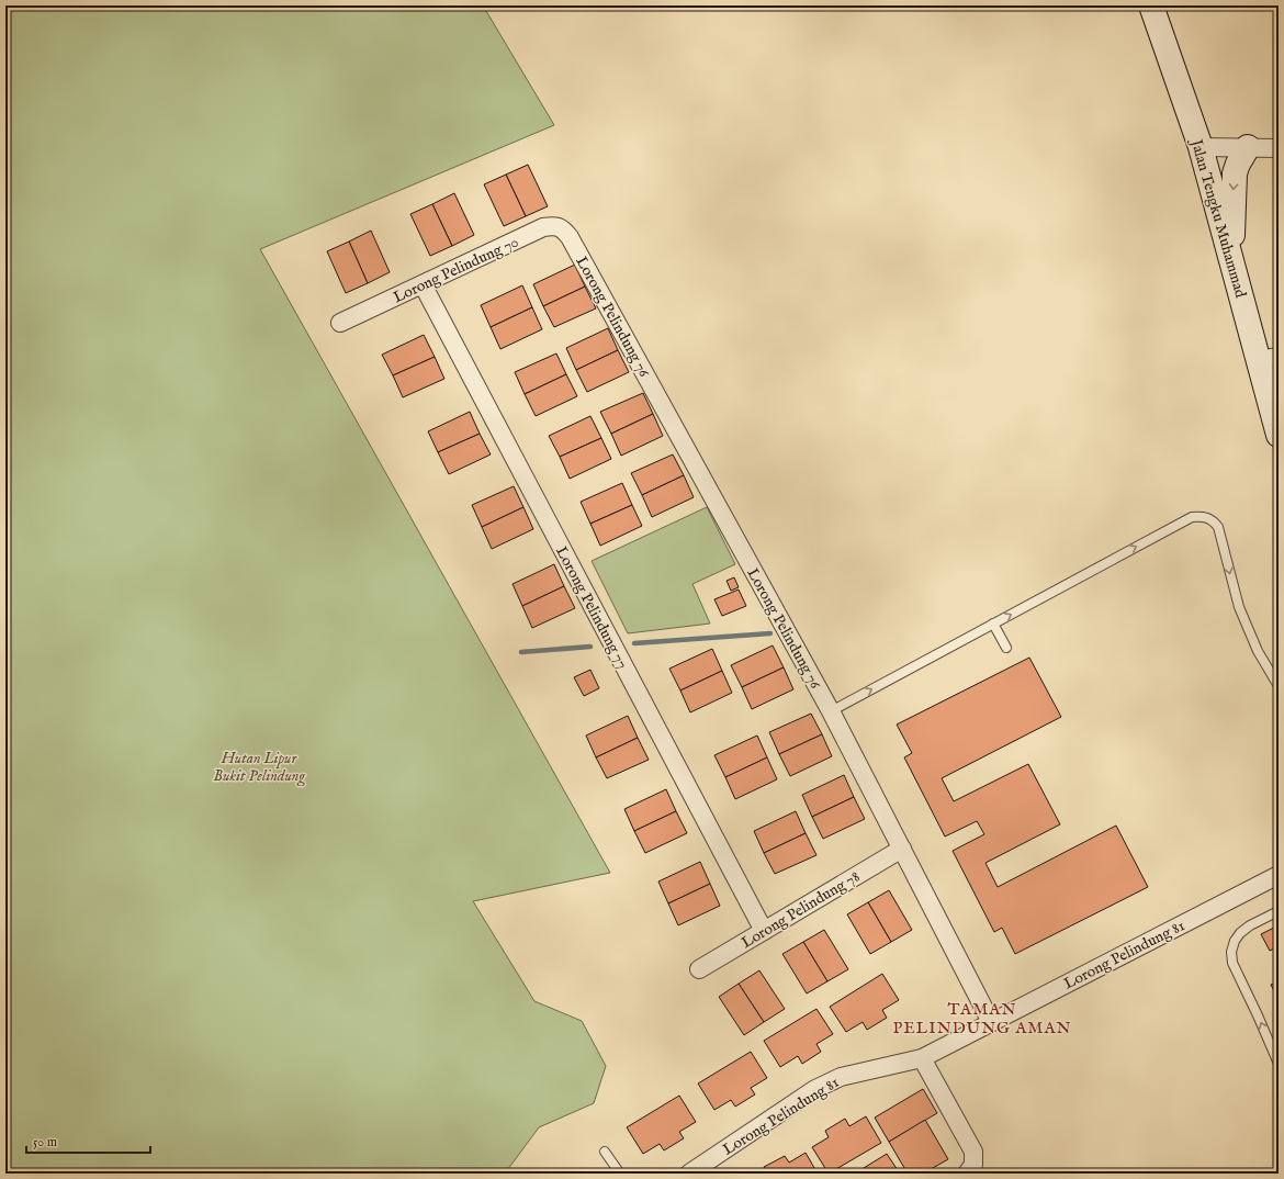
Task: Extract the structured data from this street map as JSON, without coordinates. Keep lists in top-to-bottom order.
{
  "streets": {
    "main road": ["Jalan Tengku Muhammad"],
    "street": [
      "Lorong Pelindung 70",
      "Lorong Pelindung 76",
      "Lorong Pelindung 77",
      "Lorong Pelindung 78",
      "Lorong Pelindung 81"
    ]
  },
  "crossings": [
    ["Lorong Pelindung 70", "Lorong Pelindung 76"],
    ["Lorong Pelindung 70", "Lorong Pelindung 77"],
    ["Lorong Pelindung 76", "Lorong Pelindung 78"],
    ["Lorong Pelindung 76", "Lorong Pelindung 81"],
    ["Lorong Pelindung 77", "Lorong Pelindung 78"]
  ],
  "districts": ["TAMAN PELINDUNG AMAN"],
  "parks": ["Hutan Lipur Bukit Pelindung"],
  "scale_bar": "50 m"
}
